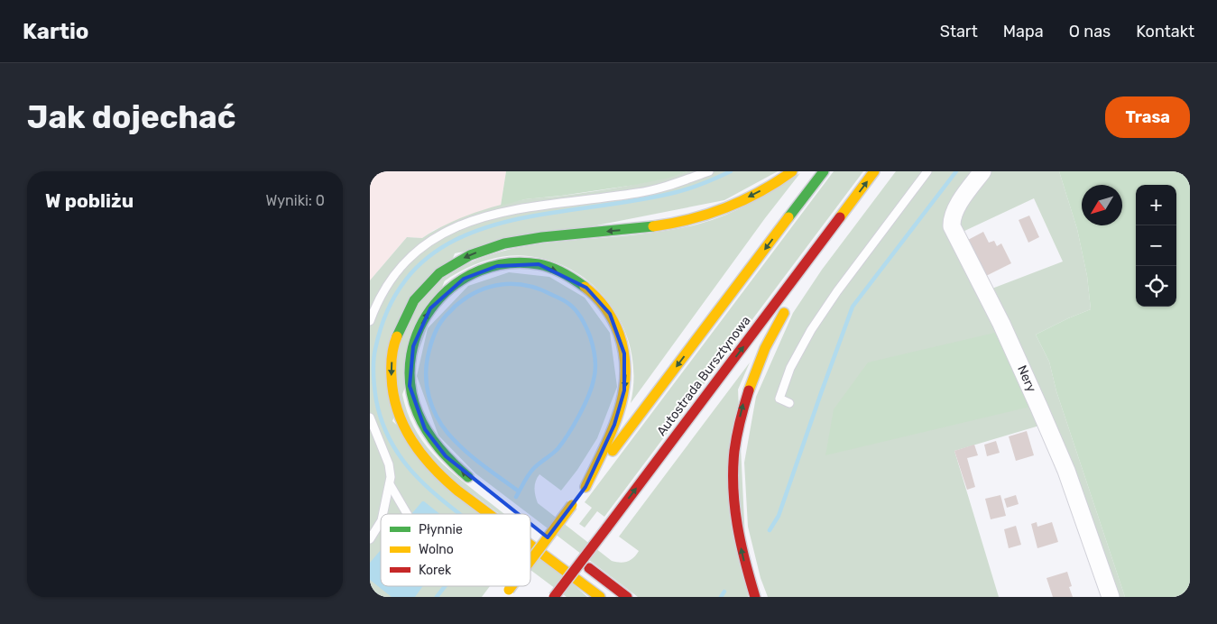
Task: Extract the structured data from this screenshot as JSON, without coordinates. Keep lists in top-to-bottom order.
{
  "streets": {
    "highway": ["Autostrada Bursztynowa"],
    "street": ["Nery"]
  },
  "legend": ["Płynnie", "Wolno", "Korek"],
  "north": "bottom left",
  "page": {
    "header": "Kartio",
    "nav": [
      "Start",
      "Mapa",
      "O nas",
      "Kontakt"
    ],
    "buttons": "Trasa",
    "title": "Jak dojechać",
    "heading": ["W pobliżu", "Wyniki: 0"],
    "map_buttons": ["+", "−"]
  }
}
